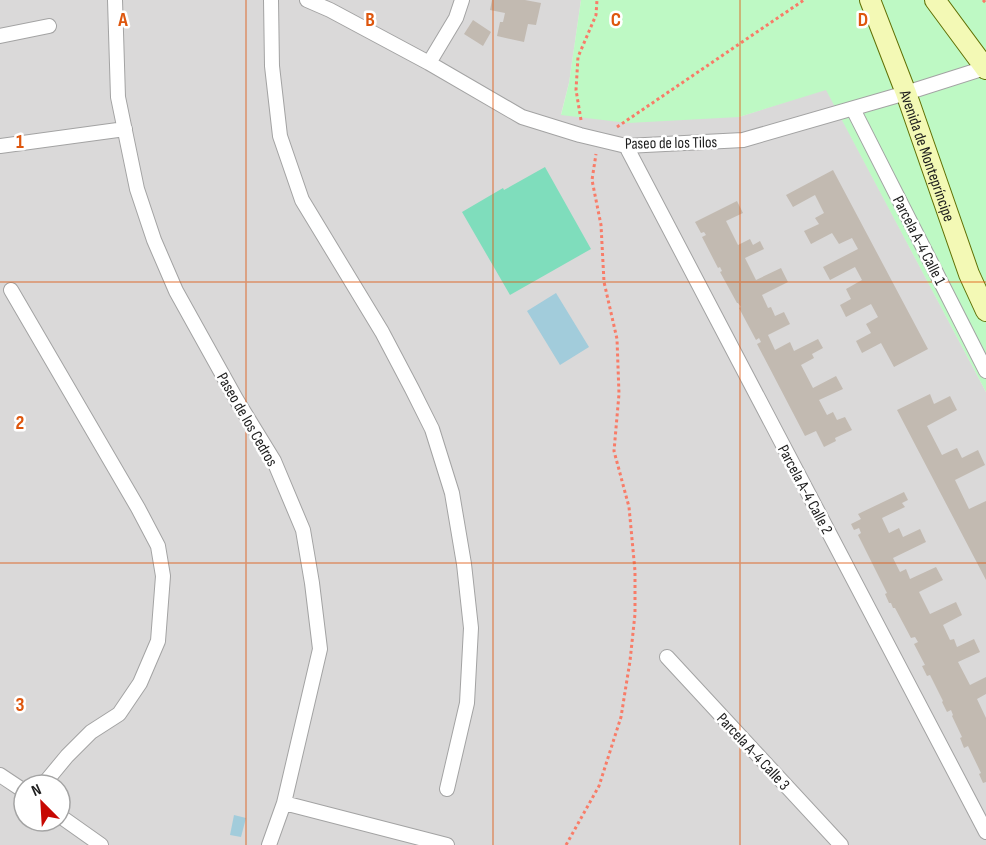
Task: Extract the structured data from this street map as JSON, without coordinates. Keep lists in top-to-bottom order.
{
  "streets": {
    "street": [
      "Paseo de los Tilos",
      "Avenida de Montepríncipe",
      "Parcela A-4 Calle 1",
      "Paseo de los Cedros",
      "Parcela A-4 Calle 2",
      "Parcela A-4 Calle 3"
    ]
  },
  "crossings": [
    ["Paseo de los Tilos", "Avenida de Montepríncipe"],
    ["Paseo de los Tilos", "Parcela A-4 Calle 1"],
    ["Paseo de los Tilos", "Parcela A-4 Calle 2"]
  ],
  "north": "top left",
  "grid": {
    "columns": [
      "A",
      "B",
      "C",
      "D"
    ],
    "rows": ["1", "2", "3"]
  }
}
